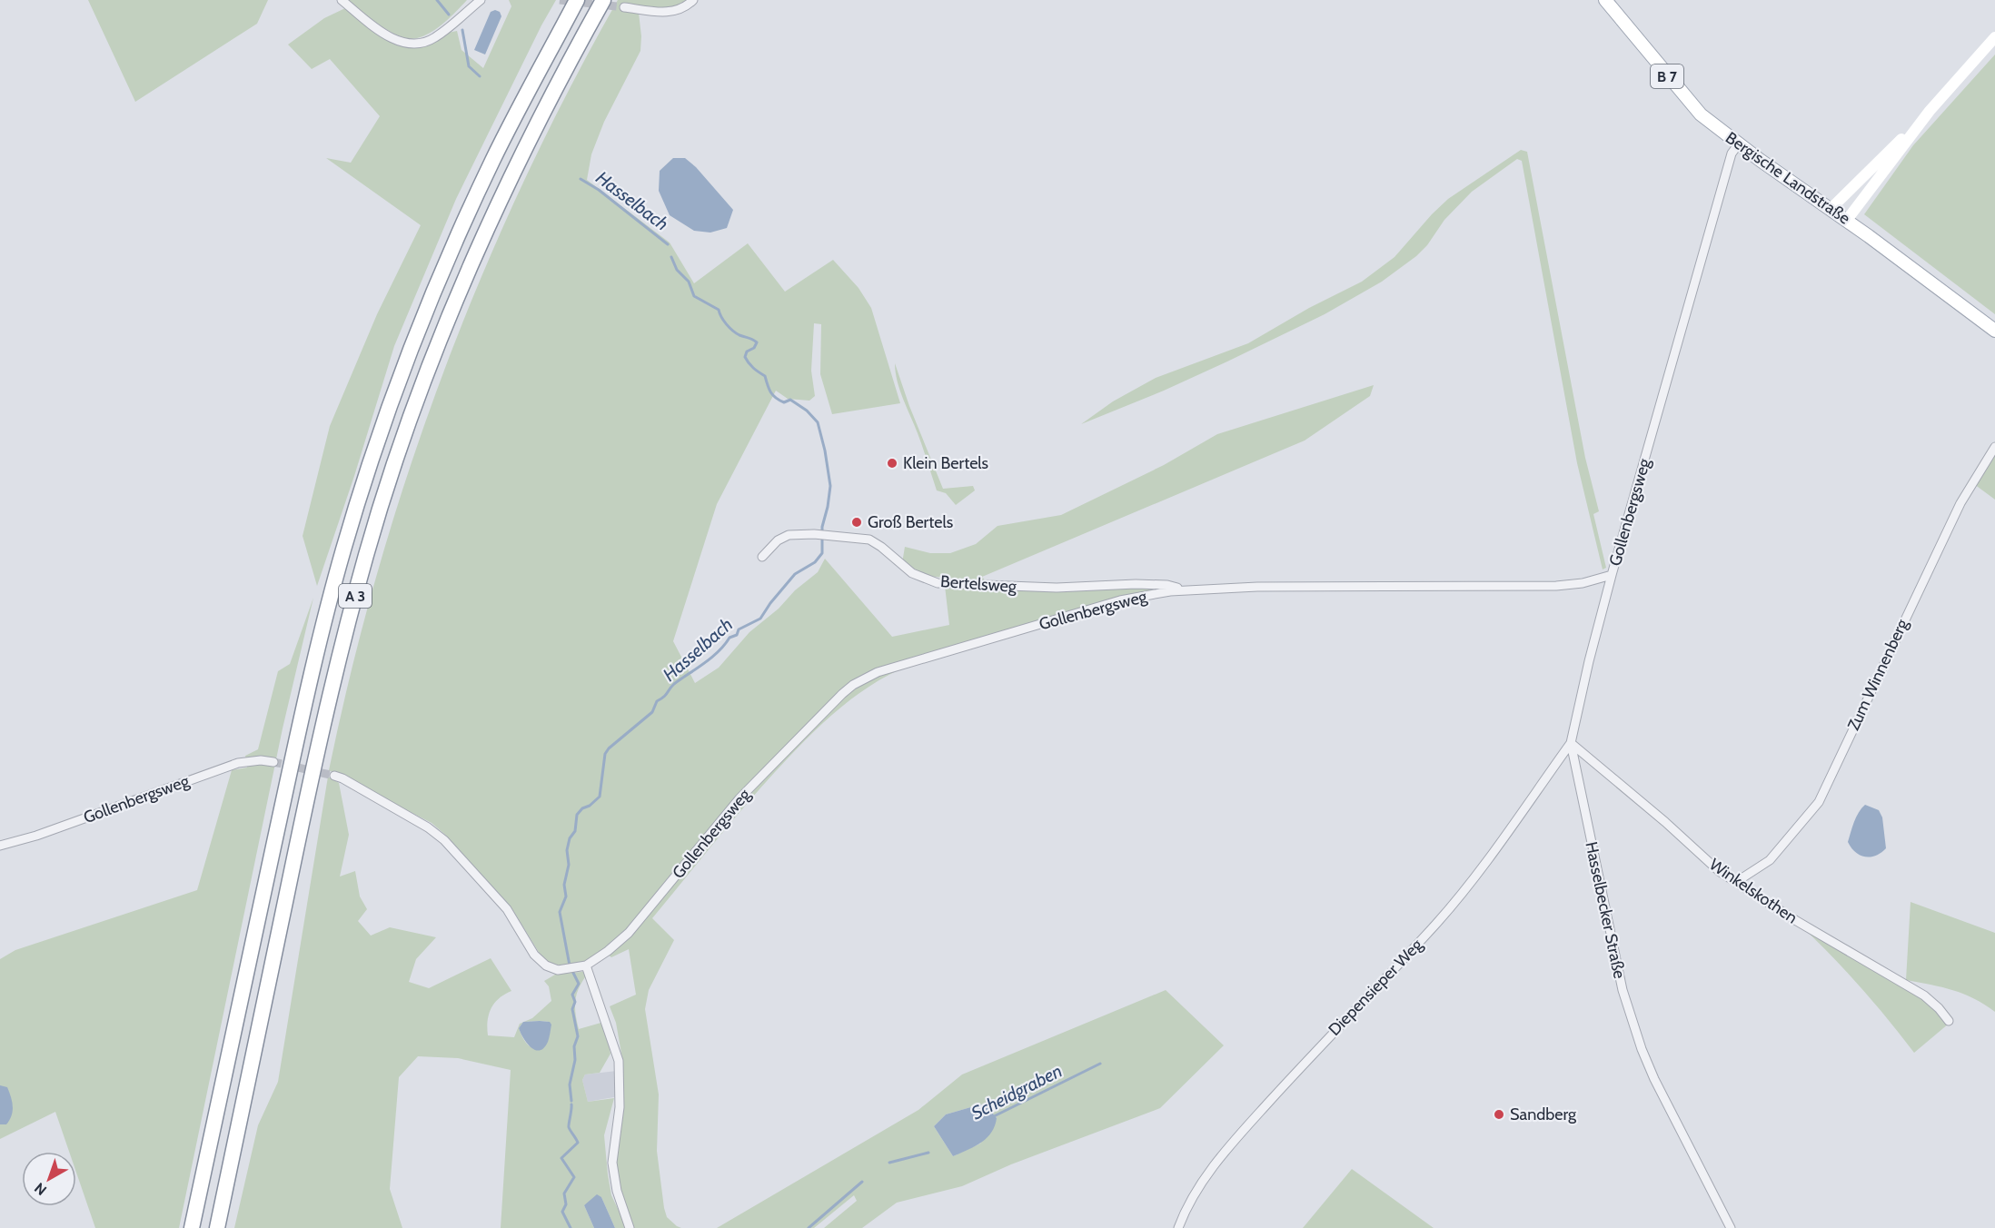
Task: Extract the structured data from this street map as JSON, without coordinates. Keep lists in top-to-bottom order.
{
  "streets": {
    "highway": ["A 3"],
    "main road": ["B 7", "Bergische Landstraße"],
    "street": [
      "Gollenbergsweg",
      "Bertelsweg",
      "Zum Winnenberg",
      "Winkelskothen",
      "Hasselbecker Straße",
      "Diepensieper Weg"
    ]
  },
  "crossings": [
    ["Bergische Landstraße", "Gollenbergsweg"],
    ["Gollenbergsweg", "Bertelsweg"],
    ["Gollenbergsweg", "Hasselbecker Straße"],
    ["Zum Winnenberg", "Winkelskothen"],
    ["Winkelskothen", "Hasselbecker Straße"],
    ["Winkelskothen", "Diepensieper Weg"],
    ["Hasselbecker Straße", "Diepensieper Weg"]
  ],
  "water": ["Hasselbach", "Scheidgraben"],
  "places": ["Klein Bertels", "Groß Bertels", "Sandberg"],
  "north": "bottom left"
}
